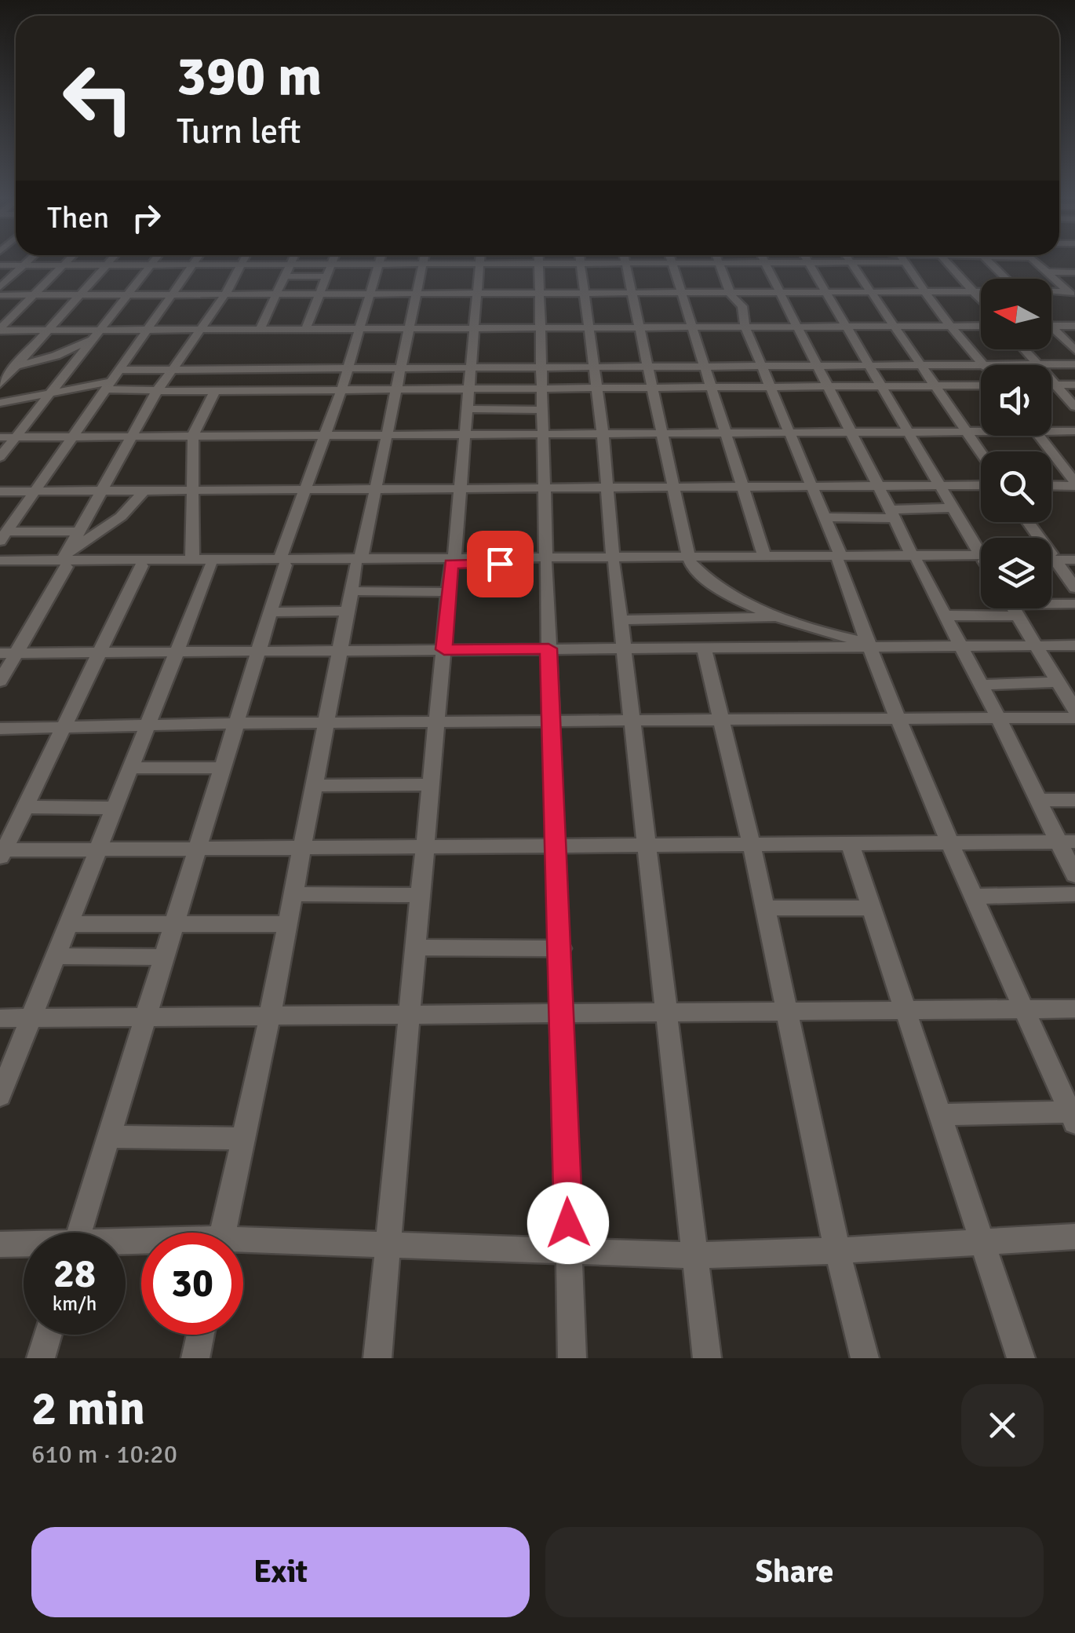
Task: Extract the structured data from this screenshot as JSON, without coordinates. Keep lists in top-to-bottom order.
{
  "north": "left",
  "page": {
    "turn": ["390 m", "Turn left"],
    "then": "Then",
    "speed": "28 km/h",
    "limit": "30",
    "heading": ["2 min", "610 m · 10:20"],
    "buttons": ["Exit", "Share"]
  }
}
